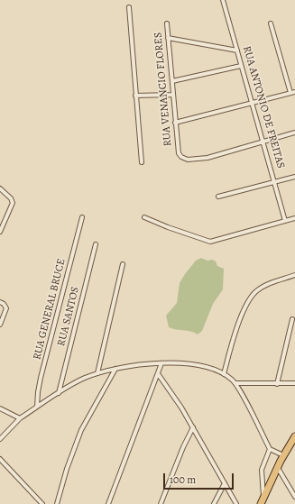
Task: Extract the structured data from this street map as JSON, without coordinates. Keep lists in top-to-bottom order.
{
  "streets": {
    "street": [
      "RUA VENANCIO FLORES",
      "RUA ANTONIO DE FREITAS",
      "RUA GENERAL BRUCE",
      "RUA SANTOS"
    ]
  },
  "crossings": [
    ["RUA VENANCIO FLORES", "RUA ANTONIO DE FREITAS"]
  ],
  "scale_bar": "100 m"
}
